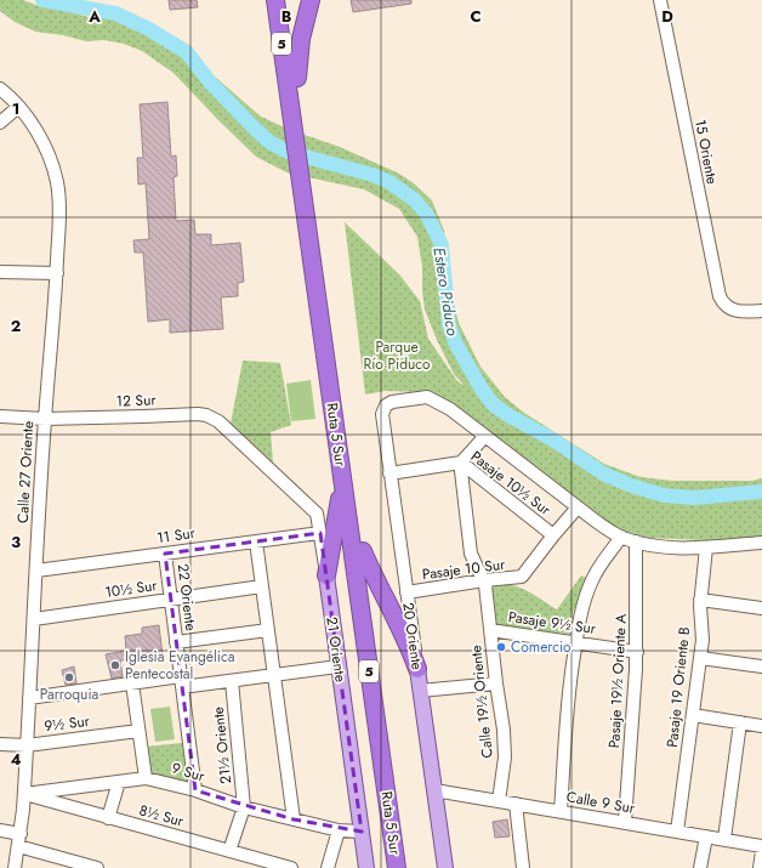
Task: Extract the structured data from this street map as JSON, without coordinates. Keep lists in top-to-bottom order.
{
  "streets": {
    "highway": ["5", "Ruta 5 Sur"],
    "main road": ["20 Oriente", "21 Oriente"],
    "street": [
      "15 Oriente",
      "12 Sur",
      "Calle 27 Oriente",
      "Pasaje 10½ Sur",
      "11 Sur",
      "Pasaje 10 Sur",
      "10½ Sur",
      "22 Oriente",
      "Pasaje 9½ Sur",
      "Pasaje 19½ Oriente A",
      "Pasaje 19 Oriente B",
      "Calle 19½ Oriente",
      "9½ Sur",
      "21½ Oriente",
      "9 Sur",
      "Calle 9 Sur",
      "8½ Sur"
    ]
  },
  "crossings": [
    ["12 Sur", "Calle 27 Oriente"],
    ["12 Sur", "21 Oriente"],
    ["Calle 27 Oriente", "11 Sur"],
    ["Calle 27 Oriente", "10½ Sur"],
    ["Calle 27 Oriente", "9½ Sur"],
    ["Calle 27 Oriente", "9 Sur"],
    ["Calle 27 Oriente", "8½ Sur"],
    ["Pasaje 10½ Sur", "Pasaje 10 Sur"],
    ["Pasaje 10½ Sur", "20 Oriente"],
    ["Pasaje 10½ Sur", "Calle 19½ Oriente"],
    ["11 Sur", "22 Oriente"],
    ["11 Sur", "21 Oriente"],
    ["Pasaje 10 Sur", "20 Oriente"],
    ["Pasaje 10 Sur", "Calle 19½ Oriente"],
    ["10½ Sur", "22 Oriente"],
    ["22 Oriente", "9 Sur"],
    ["Pasaje 9½ Sur", "Pasaje 19½ Oriente A"],
    ["Pasaje 9½ Sur", "Calle 19½ Oriente"],
    ["20 Oriente", "Calle 9 Sur"],
    ["21 Oriente", "9 Sur"],
    ["Pasaje 19½ Oriente A", "Calle 9 Sur"],
    ["Pasaje 19 Oriente B", "Calle 9 Sur"],
    ["Calle 19½ Oriente", "Calle 9 Sur"],
    ["21½ Oriente", "9 Sur"],
    ["9 Sur", "8½ Sur"]
  ],
  "water": ["Estero Piduco"],
  "parks": ["Parque Río Piduco"],
  "places": ["Comercio", "Iglesia Evangélica Pentecostal", "Parroquia"],
  "grid": {
    "columns": [
      "A",
      "B",
      "C",
      "D"
    ],
    "rows": [
      "1",
      "2",
      "3",
      "4"
    ]
  }
}
